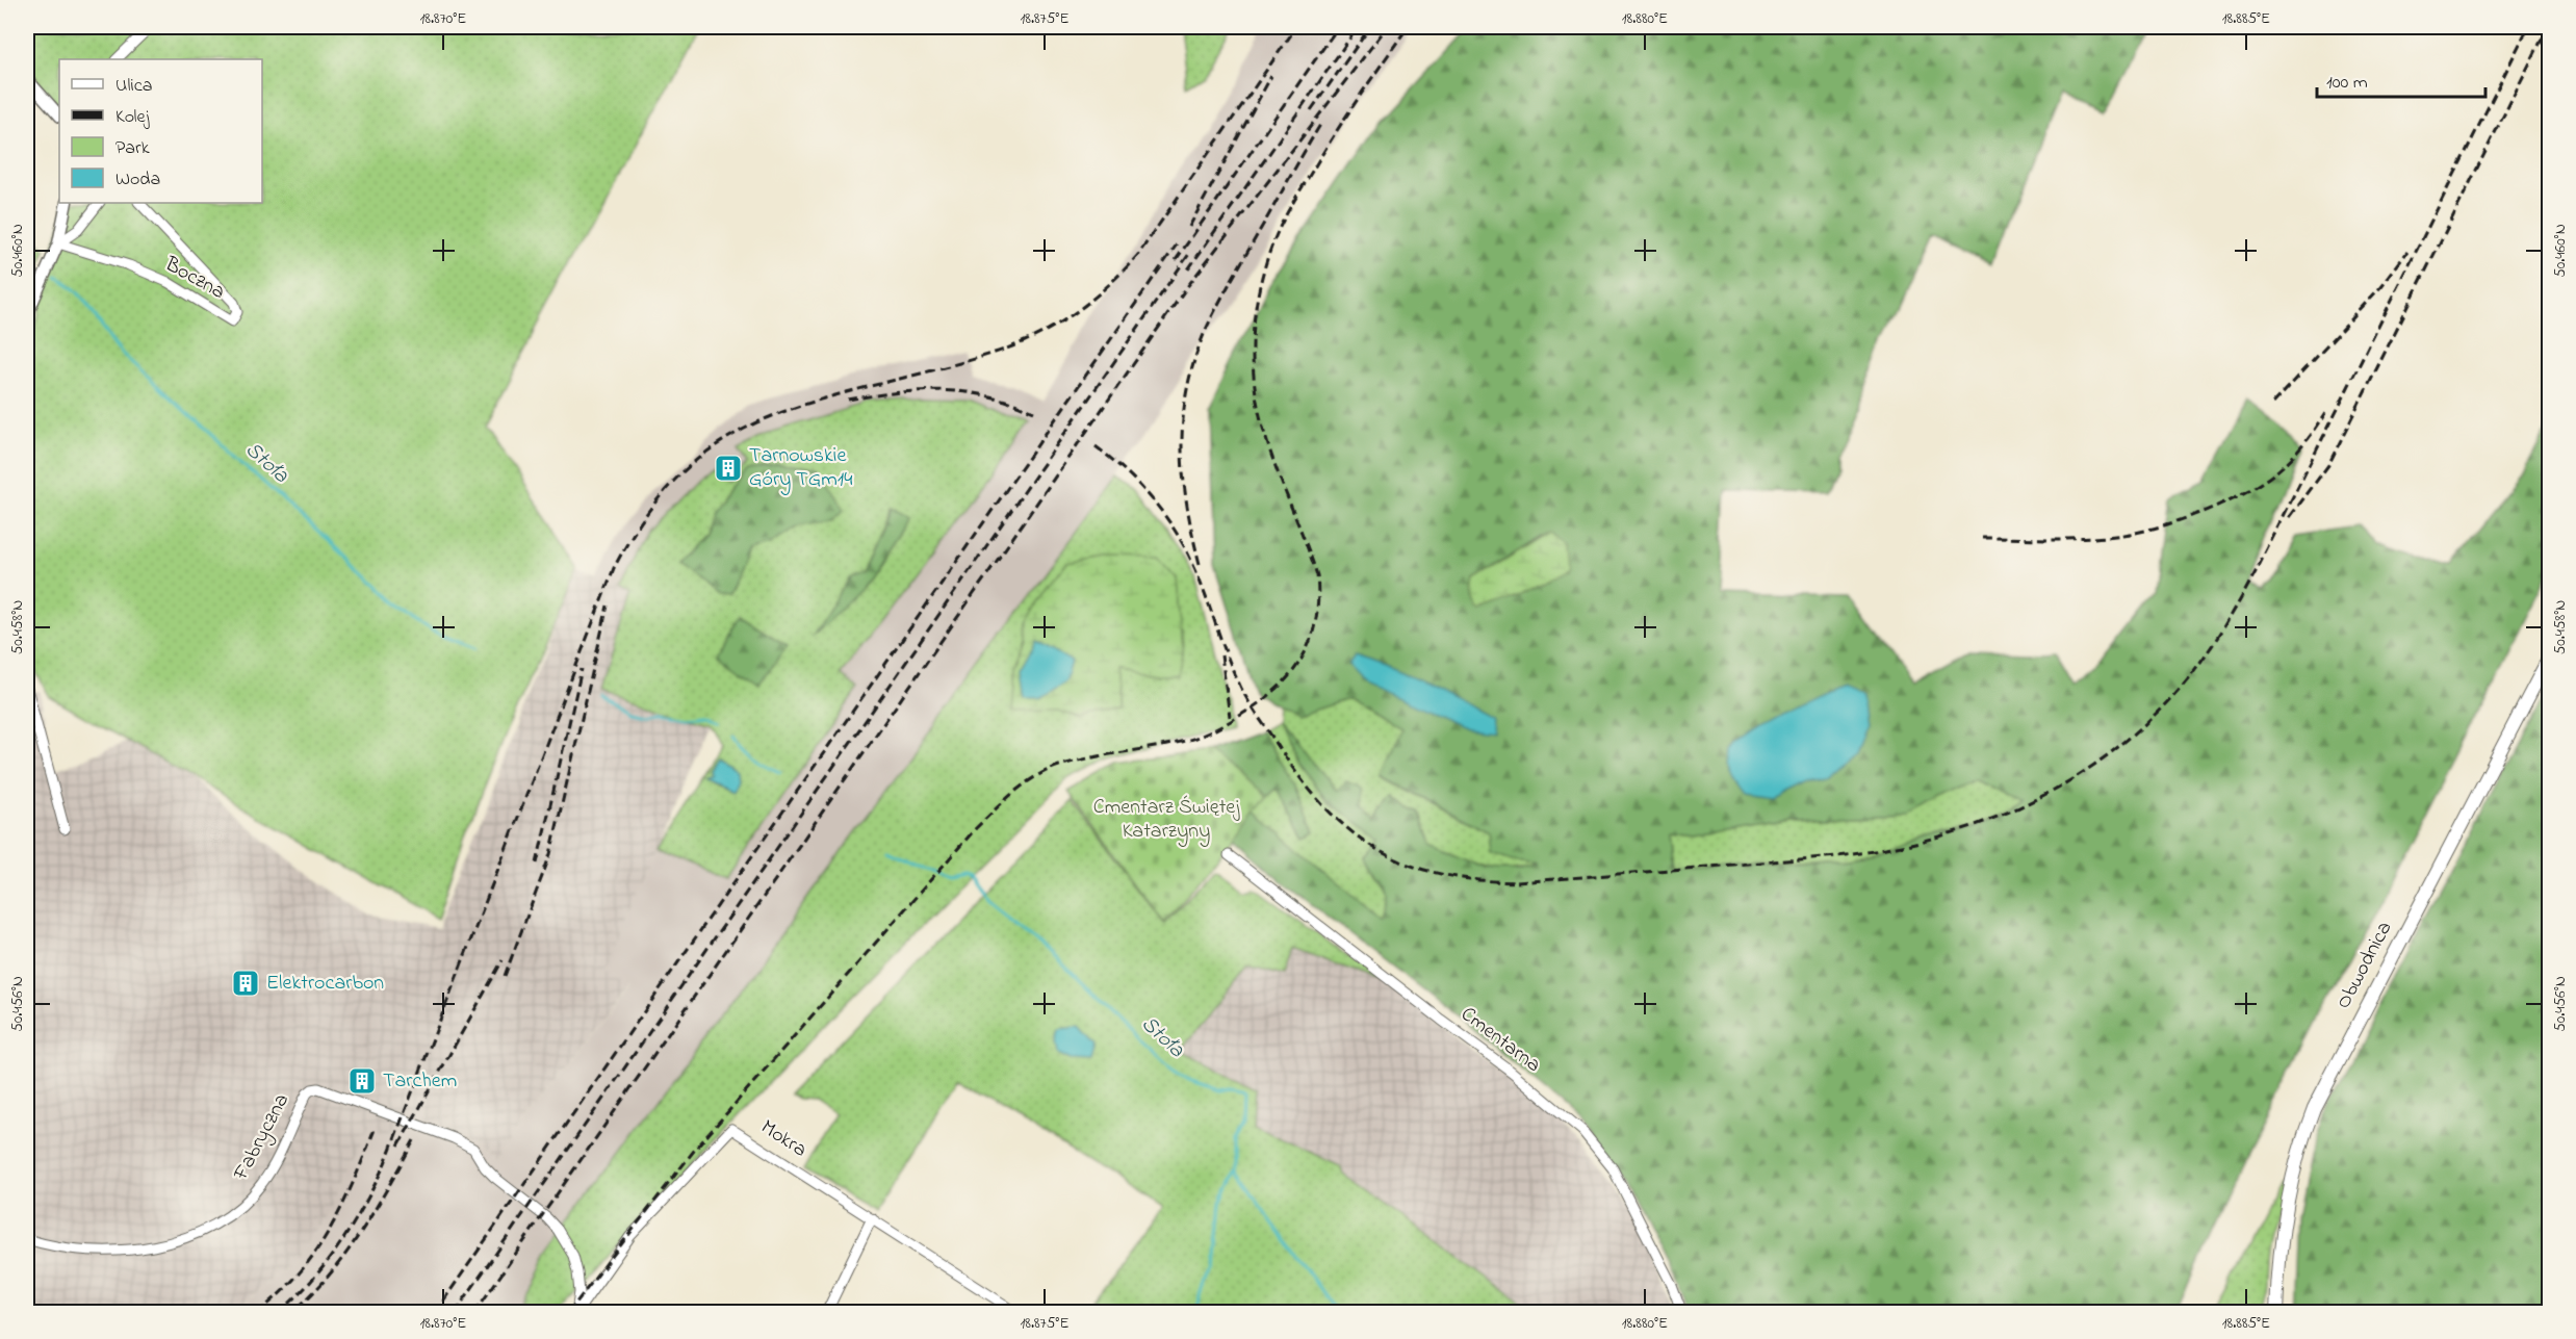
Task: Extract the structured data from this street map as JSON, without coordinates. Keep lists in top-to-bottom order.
{
  "streets": {
    "main road": ["Obwodnica"],
    "street": [
      "Boczna",
      "Cmentarna",
      "Fabryczna",
      "Mokra"
    ]
  },
  "crossings": [
    ["Fabryczna", "Mokra"]
  ],
  "water": ["Stoła"],
  "parks": ["Cmentarz Świętej Katarzyny"],
  "places": {
    "building": ["Tarnowskie Góry TGm14", "Elektrocarbon", "Tarchem"]
  },
  "legend": [
    "Ulica",
    "Kolej",
    "Park",
    "Woda"
  ],
  "scale_bar": "100 m",
  "coordinates": [
    "18.870°E",
    "18.875°E",
    "18.880°E",
    "18.885°E",
    "50.460°N",
    "50.458°N",
    "50.456°N"
  ]
}
